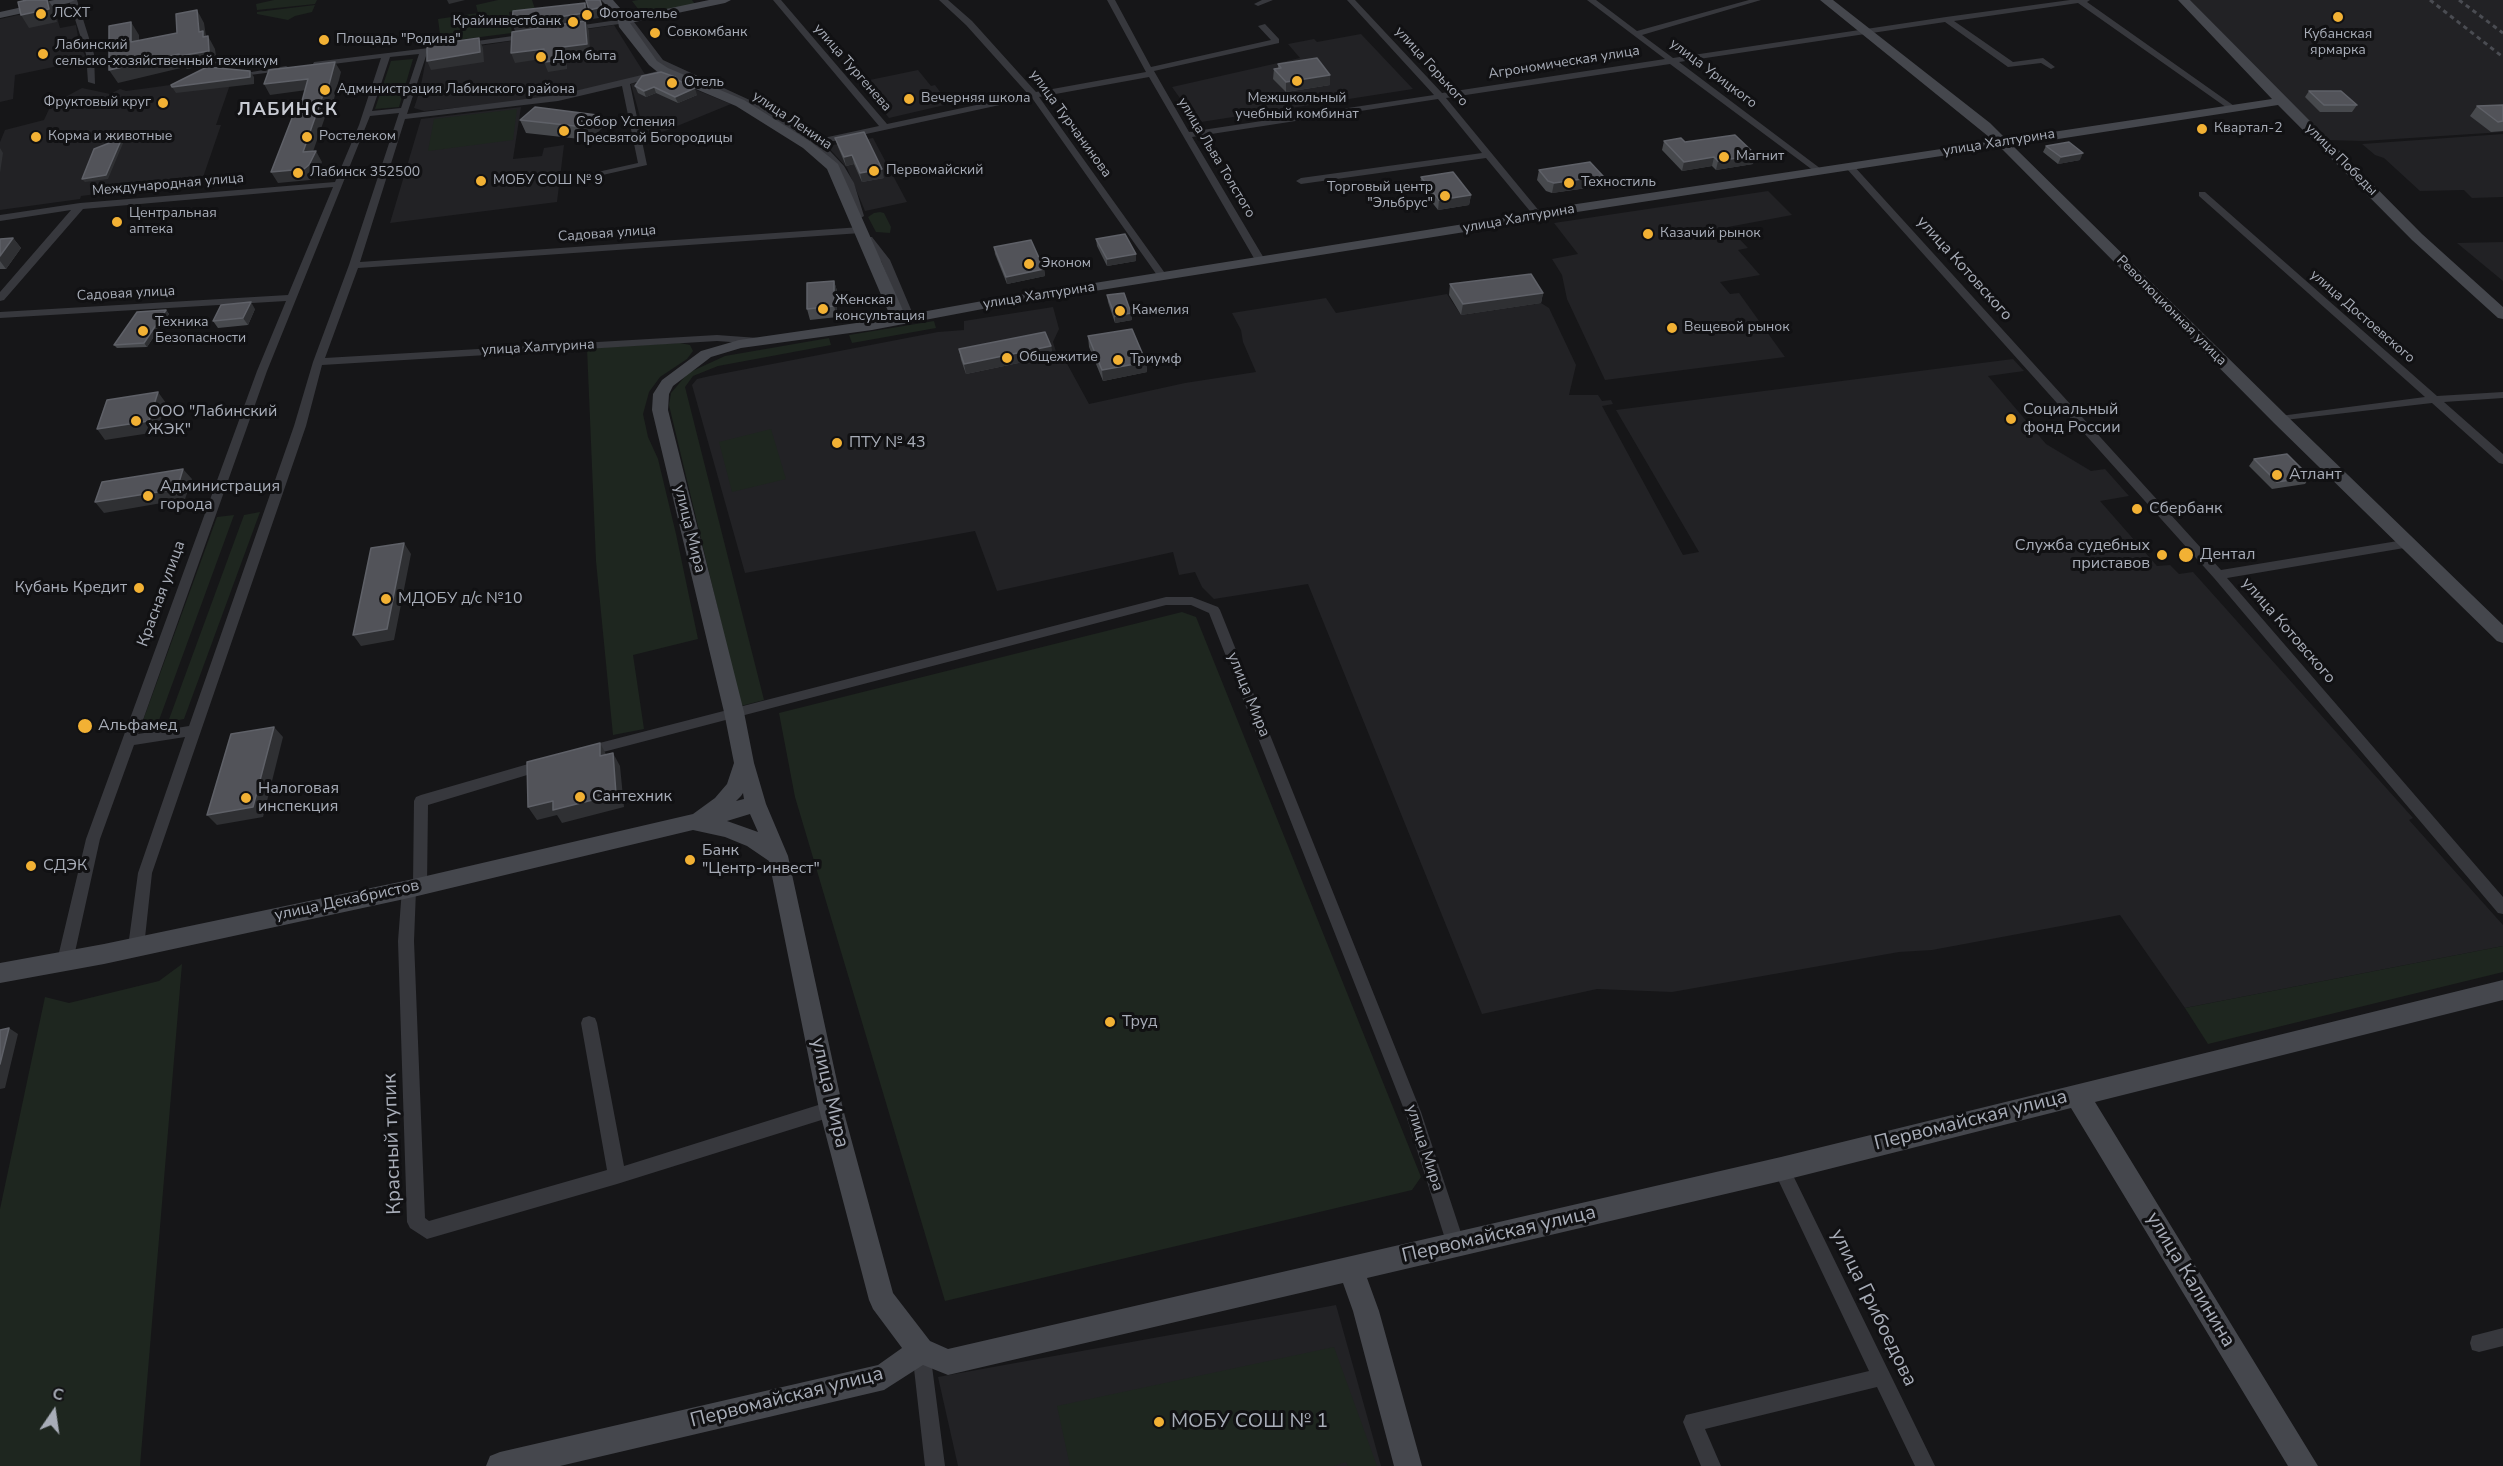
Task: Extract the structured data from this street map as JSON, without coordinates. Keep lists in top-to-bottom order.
{
  "streets": {
    "street": [
      "Агрономическая улица",
      "улица Горького",
      "улица Тургенева",
      "улица Урицкого",
      "улица Ленина",
      "улица Турчанинова",
      "улица Халтурина",
      "улица Льва Толстого",
      "улица Победы",
      "Международная улица",
      "Садовая улица",
      "улица Котовского",
      "Революционная улица",
      "улица Достоевского",
      "улица Мира",
      "Красная улица",
      "улица Декабристов",
      "Первомайская улица",
      "Красный тупик",
      "улица Калинина",
      "улица Грибоедова"
    ]
  },
  "crossings": [
    ["Агрономическая улица", "улица Горького"],
    ["Агрономическая улица", "улица Урицкого"],
    ["Агрономическая улица", "улица Льва Толстого"],
    ["Агрономическая улица", "Революционная улица"],
    ["улица Горького", "улица Халтурина"],
    ["улица Урицкого", "улица Халтурина"],
    ["улица Ленина", "улица Халтурина"],
    ["улица Ленина", "Садовая улица"],
    ["улица Турчанинова", "улица Халтурина"],
    ["улица Халтурина", "улица Льва Толстого"],
    ["улица Халтурина", "улица Победы"],
    ["улица Халтурина", "улица Котовского"],
    ["улица Халтурина", "Революционная улица"],
    ["улица Халтурина", "улица Мира"],
    ["Международная улица", "Красная улица"],
    ["Садовая улица", "Красная улица"],
    ["улица Мира", "улица Декабристов"],
    ["улица Мира", "Первомайская улица"],
    ["улица Мира", "Красный тупик"],
    ["Красная улица", "улица Декабристов"],
    ["улица Декабристов", "Красный тупик"],
    ["Первомайская улица", "улица Калинина"],
    ["Первомайская улица", "улица Грибоедова"]
  ],
  "districts": ["ЛАБИНСК"],
  "places": [
    "ЛСХТ",
    "Фотоателье",
    "Кубанская ярмарка",
    "Крайинвестбанк",
    "Совкомбанк",
    "Площадь \"Родина\"",
    "Лабинский сельско-хозяйственный техникум",
    "Дом быта",
    "Межшкольный учебный комбинат",
    "Отель",
    "Администрация Лабинского района",
    "Вечерняя школа",
    "Фруктовый круг",
    "Квартал-2",
    "Собор Успения Пресвятой Богородицы",
    "Корма и животные",
    "Ростелеком",
    "Магнит",
    "Первомайский",
    "Лабинск 352500",
    "МОБУ СОШ № 9",
    "Техностиль",
    "Торговый центр \"Эльбрус\"",
    "Центральная аптека",
    "Казачий рынок",
    "Эконом",
    "Женская консультация",
    "Камелия",
    "Вещевой рынок",
    "Техника Безопасности",
    "Общежитие",
    "Триумф",
    "Социальный фонд России",
    "ООО \"Лабинский ЖЭК\"",
    "ПТУ № 43",
    "Атлант",
    "Администрация города",
    "Сбербанк",
    "Служба судебных приставов",
    "Дентал",
    "Кубань Кредит",
    "МДОБУ д/с №10",
    "Альфамед",
    "Сантехник",
    "Налоговая инспекция",
    "Банк \"Центр-инвест\"",
    "СДЭК",
    "Труд",
    "МОБУ СОШ № 1"
  ],
  "north": "top"
}
